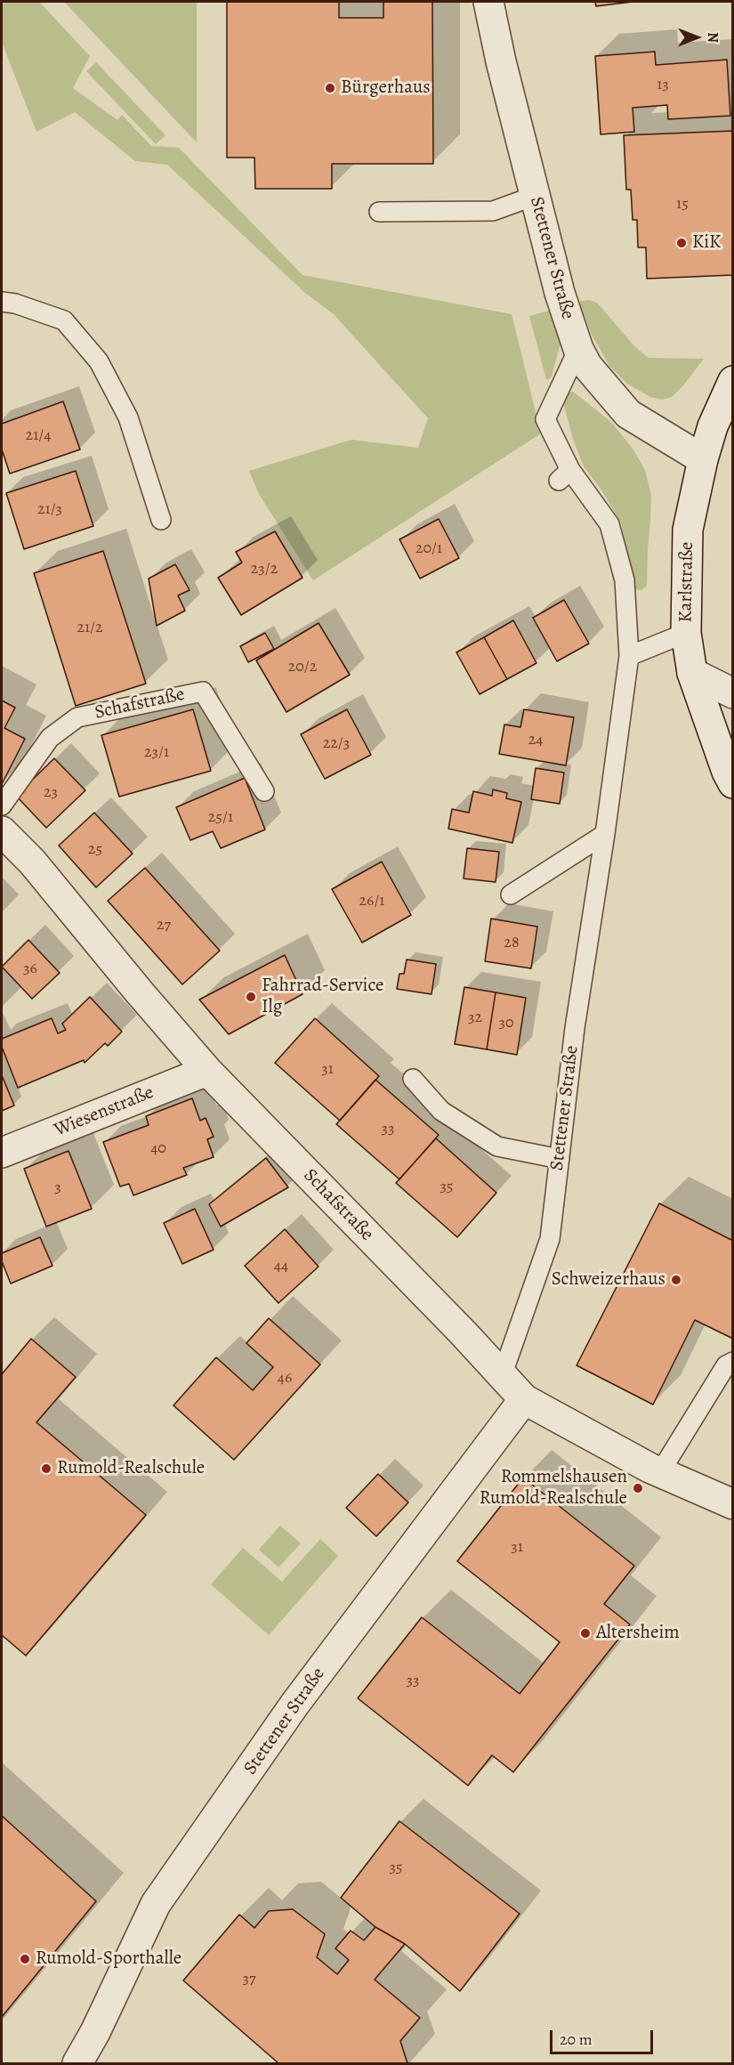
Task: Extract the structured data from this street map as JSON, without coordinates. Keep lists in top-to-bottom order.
{
  "streets": {
    "street": [
      "Stettener Straße",
      "Karlstraße",
      "Schafstraße",
      "Wiesenstraße"
    ]
  },
  "crossings": [
    ["Stettener Straße", "Karlstraße"],
    ["Stettener Straße", "Schafstraße"],
    ["Schafstraße", "Wiesenstraße"]
  ],
  "places": [
    "Bürgerhaus",
    "KiK",
    "Fahrrad-Service Ilg",
    "Schweizerhaus",
    "Rumold-Realschule",
    "Rommelshausen Rumold-Realschule",
    "Altersheim",
    "Rumold-Sporthalle"
  ],
  "house_numbers": [
    "13",
    "15",
    "21/4",
    "21/3",
    "20/1",
    "23/2",
    "21/2",
    "20/2",
    "24",
    "22/3",
    "23/1",
    "23",
    "25/1",
    "25",
    "26/1",
    "27",
    "28",
    "36",
    "32",
    "30",
    "31",
    "33",
    "40",
    "35",
    "3",
    "44",
    "46",
    "31",
    "33",
    "35",
    "37"
  ],
  "scale_bar": "20 m",
  "north": "right"
}
